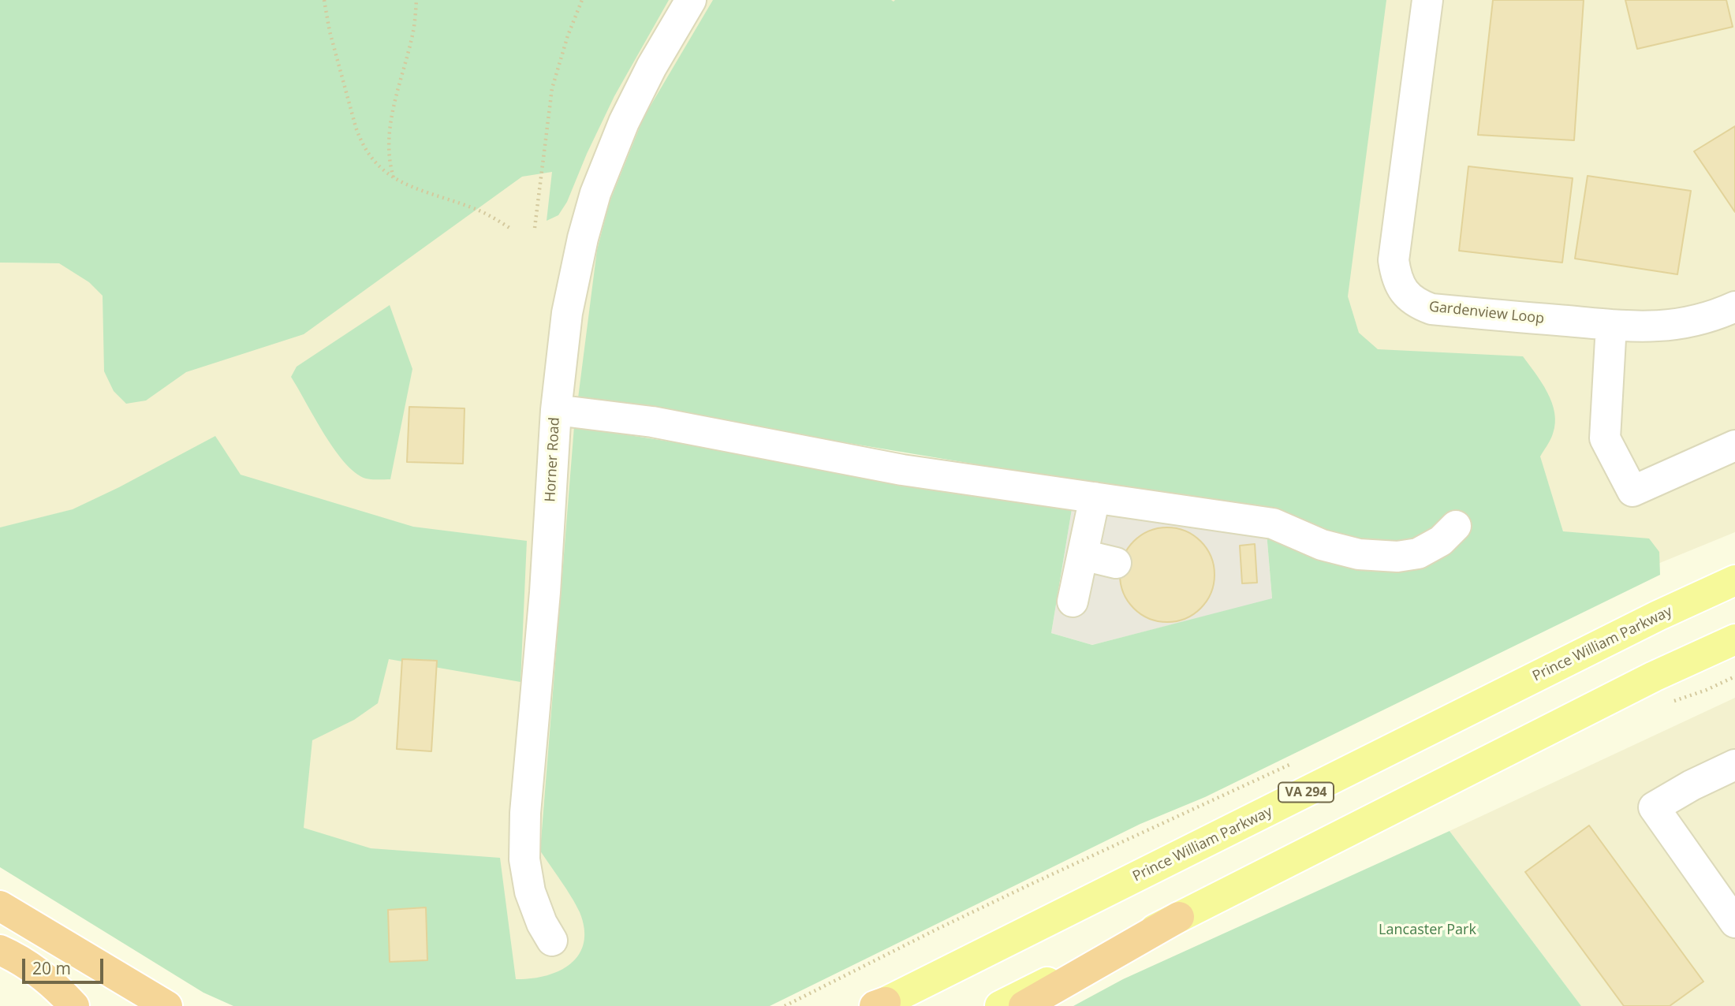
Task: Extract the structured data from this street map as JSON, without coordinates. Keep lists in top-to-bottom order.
{
  "streets": {
    "main road": ["Prince William Parkway", "VA 294"],
    "street": ["Gardenview Loop", "Horner Road"]
  },
  "parks": ["Lancaster Park"],
  "scale_bar": "20 m"
}
